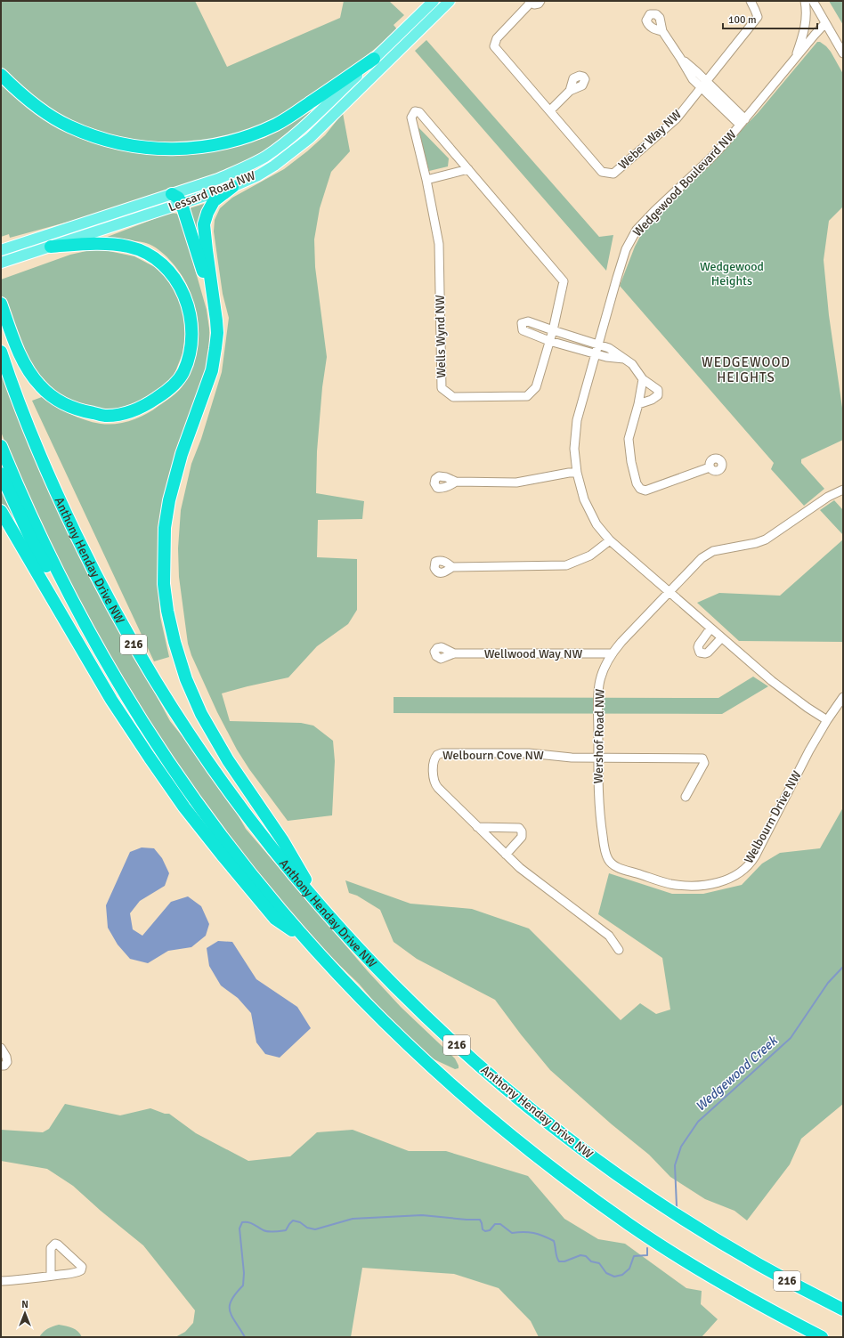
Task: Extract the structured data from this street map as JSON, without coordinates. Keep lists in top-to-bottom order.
{
  "streets": {
    "highway": ["Anthony Henday Drive NW", "216"],
    "main road": ["Lessard Road NW"],
    "street": [
      "Weber Way NW",
      "Wedgewood Boulevard NW",
      "Wells Wynd NW",
      "Wellwood Way NW",
      "Wershof Road NW",
      "Welbourn Cove NW",
      "Welbourn Drive NW"
    ]
  },
  "crossings": [
    ["Wedgewood Boulevard NW", "Wershof Road NW"],
    ["Wedgewood Boulevard NW", "Welbourn Drive NW"],
    ["Wellwood Way NW", "Wershof Road NW"],
    ["Wershof Road NW", "Welbourn Cove NW"],
    ["Wershof Road NW", "Welbourn Drive NW"]
  ],
  "districts": ["WEDGEWOOD HEIGHTS"],
  "water": ["Wedgewood Creek"],
  "parks": ["Wedgewood Heights"],
  "scale_bar": "100 m",
  "north": "top"
}
